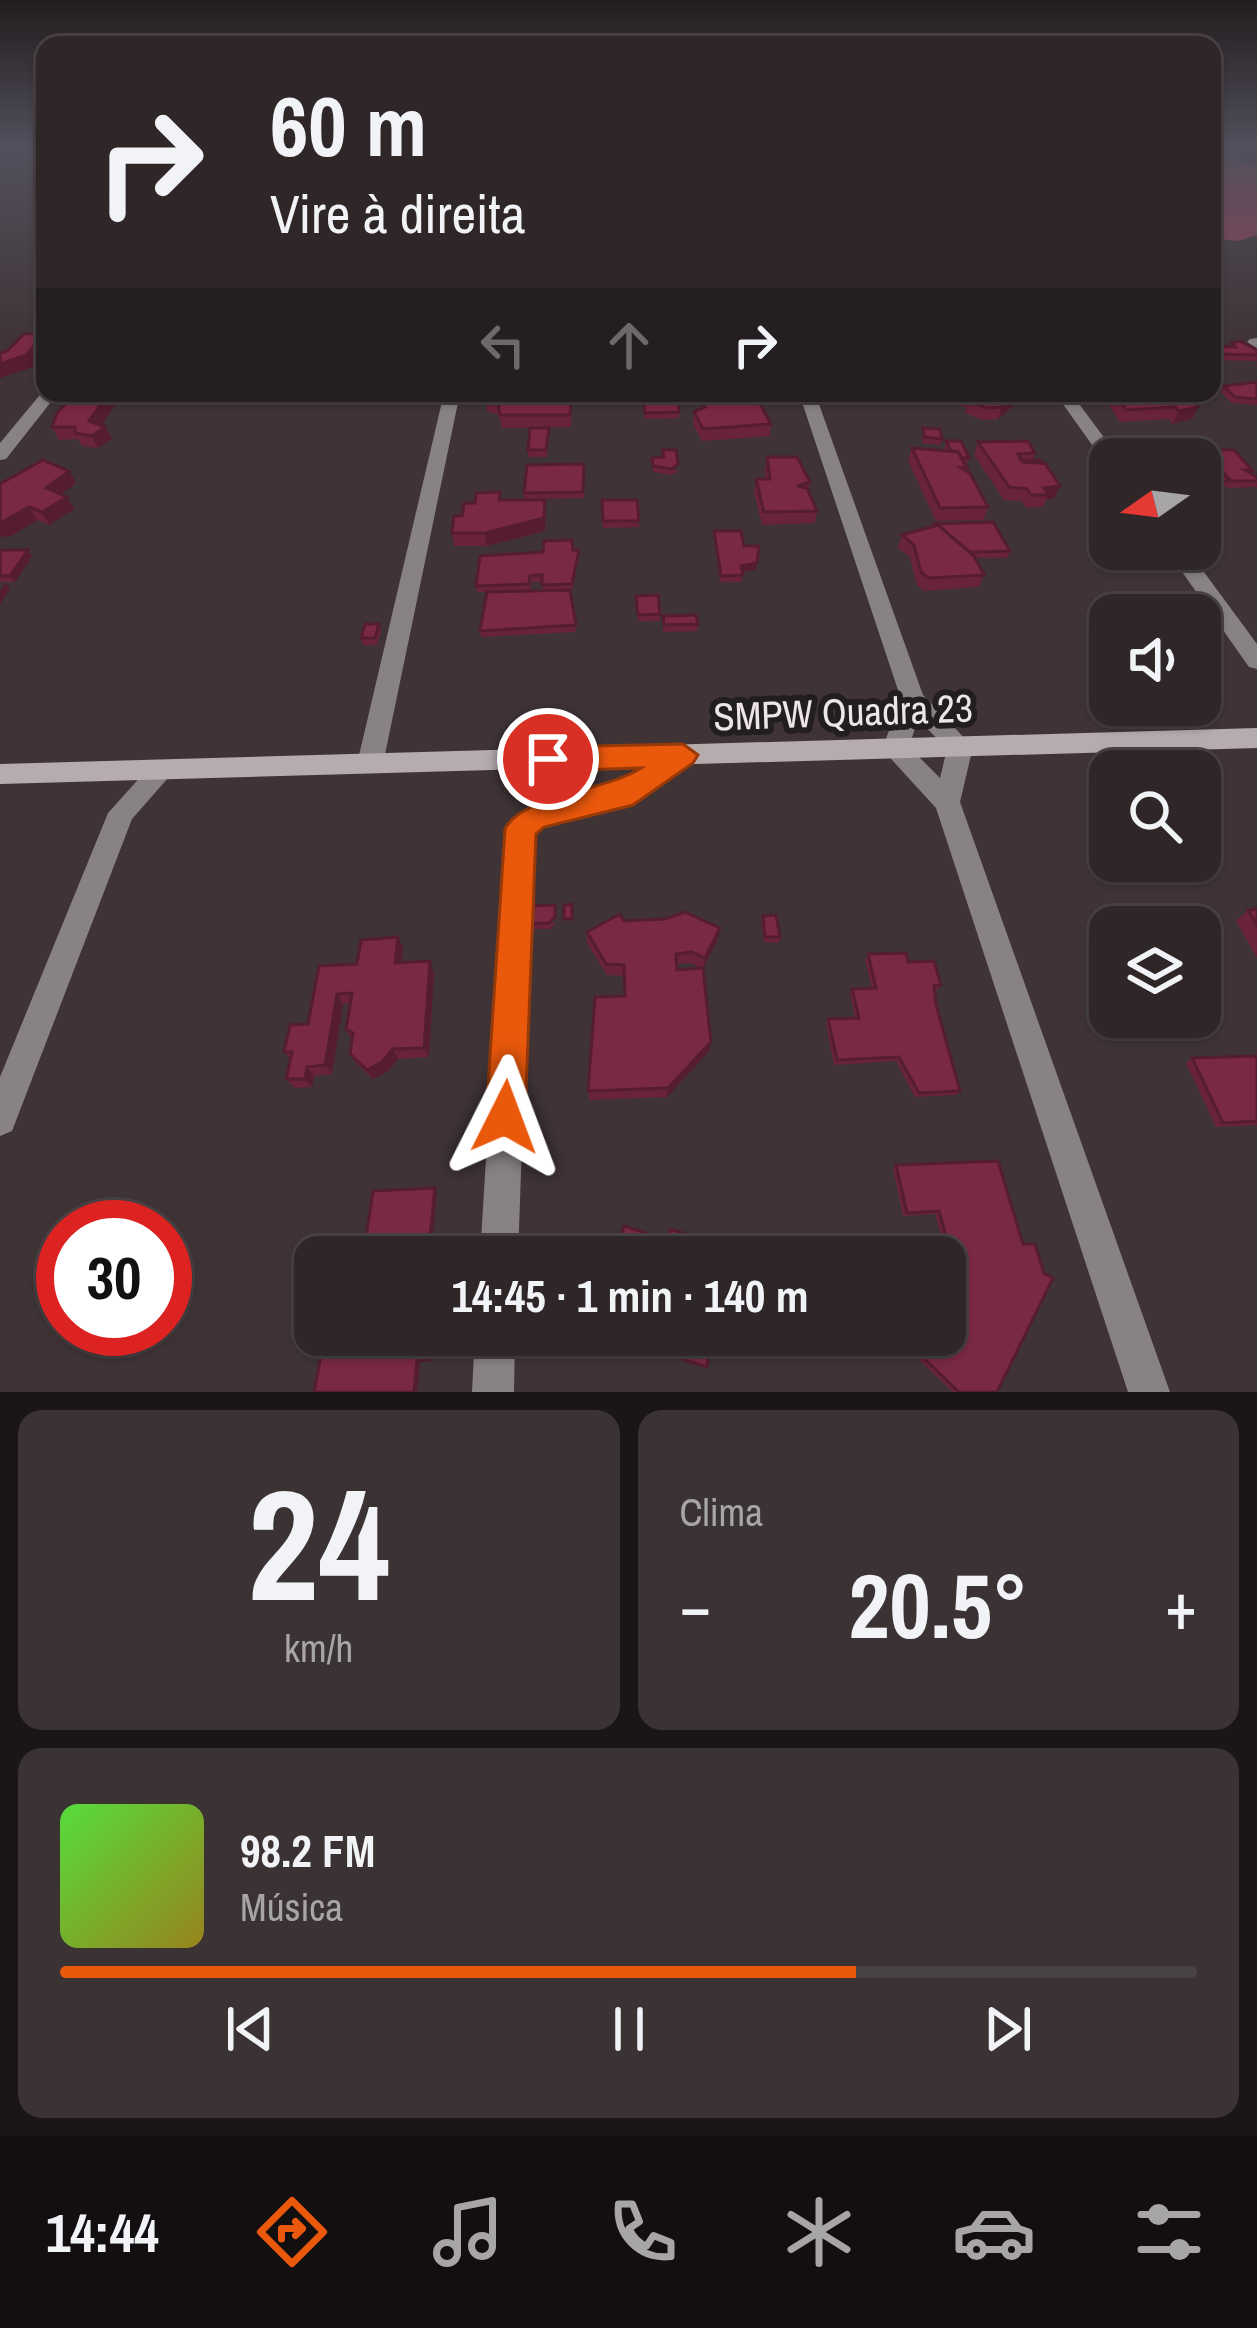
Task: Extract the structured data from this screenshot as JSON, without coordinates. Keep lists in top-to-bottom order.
{
  "streets": {
    "street": ["SMPW Quadra 23"]
  },
  "north": "left",
  "page": {
    "turn": ["60 m", "Vire à direita"],
    "limit": "30",
    "trip": "14:45 · 1 min · 140 m",
    "tile": [
      ["24", "km/h"],
      "Clima"
    ],
    "heat": ["−", "20.5°", "+"],
    "song": ["98.2 FM", "Música"],
    "tabs": "14:44"
  }
}
